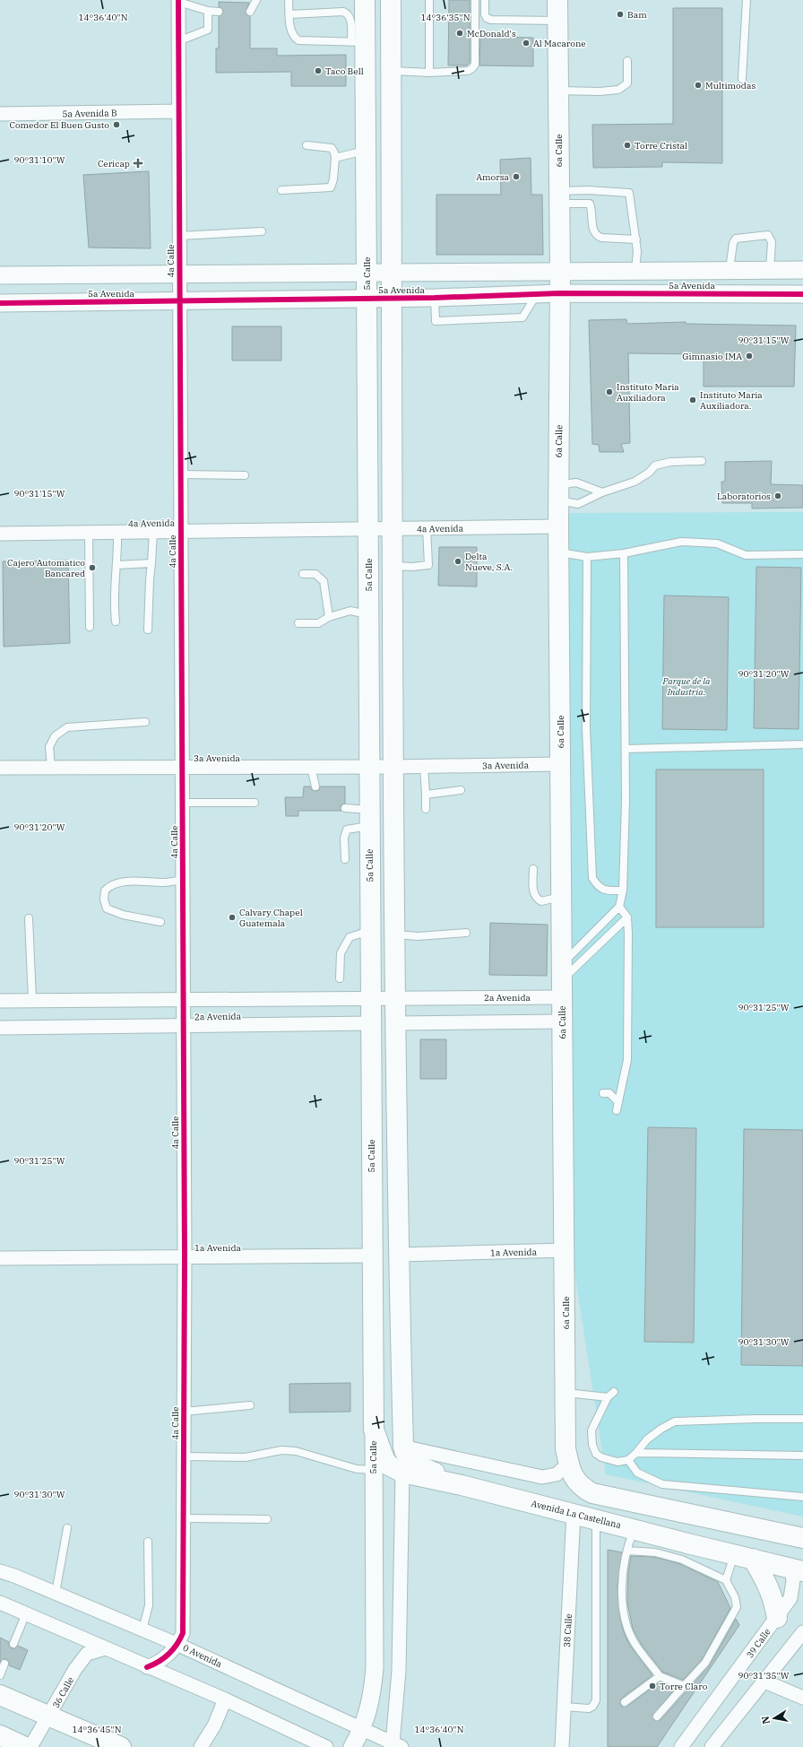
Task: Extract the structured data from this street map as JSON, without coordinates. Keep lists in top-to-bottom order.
{
  "streets": {
    "main road": ["6a Calle", "5a Calle", "Avenida La Castellana"],
    "street": [
      "5a Avenida B",
      "4a Calle",
      "5a Avenida",
      "4a Avenida",
      "3a Avenida",
      "2a Avenida",
      "1a Avenida",
      "38 Calle",
      "39 Calle",
      "0 Avenida",
      "36 Calle"
    ]
  },
  "crossings": [
    ["5a Avenida B", "4a Calle"],
    ["6a Calle", "5a Avenida"],
    ["6a Calle", "4a Avenida"],
    ["6a Calle", "3a Avenida"],
    ["6a Calle", "2a Avenida"],
    ["6a Calle", "1a Avenida"],
    ["6a Calle", "Avenida La Castellana"],
    ["4a Calle", "5a Avenida"],
    ["4a Calle", "4a Avenida"],
    ["4a Calle", "3a Avenida"],
    ["4a Calle", "2a Avenida"],
    ["4a Calle", "1a Avenida"],
    ["4a Calle", "0 Avenida"],
    ["5a Calle", "5a Avenida"],
    ["5a Calle", "4a Avenida"],
    ["5a Calle", "3a Avenida"],
    ["5a Calle", "2a Avenida"],
    ["5a Calle", "1a Avenida"],
    ["5a Calle", "Avenida La Castellana"],
    ["5a Calle", "0 Avenida"],
    ["Avenida La Castellana", "38 Calle"],
    ["Avenida La Castellana", "39 Calle"]
  ],
  "parks": ["Parque de la Industria."],
  "places": {
    "other": [
      "Bam",
      "McDonald's",
      "Al Macarone",
      "Taco Bell",
      "Multimodas",
      "Comedor El Buen Gusto",
      "Torre Cristal",
      "Amorsa",
      "Gimnasio IMA",
      "Instituto Maria Auxiliadora",
      "Instituto Maria Auxiliadora.",
      "Laboratorios",
      "Delta Nueve, S.A.",
      "Cajero Automatico Bancared",
      "Calvary Chapel Guatemala",
      "Torre Claro"
    ],
    "health": ["Cericap"]
  },
  "north": "left",
  "coordinates": [
    "14°36'40\"N",
    "14°36'35\"N",
    "90°31'10\"W",
    "90°31'15\"W",
    "90°31'20\"W",
    "90°31'25\"W",
    "90°31'30\"W",
    "90°31'35\"W",
    "14°36'45\"N"
  ]
}
